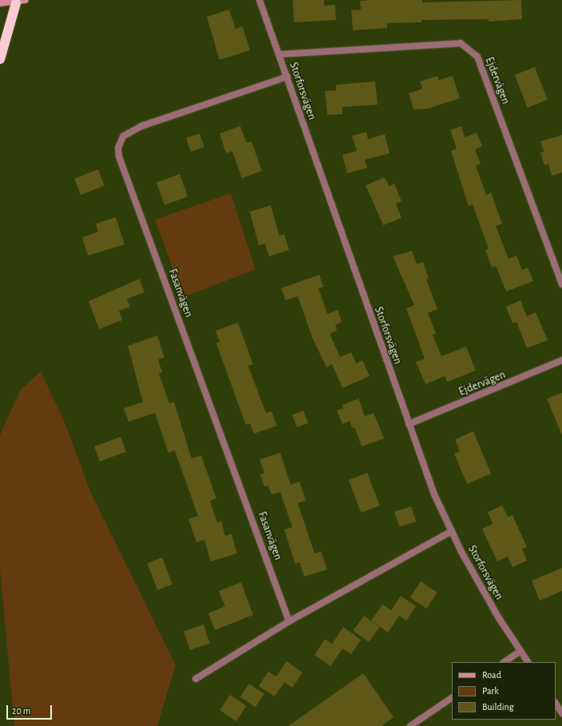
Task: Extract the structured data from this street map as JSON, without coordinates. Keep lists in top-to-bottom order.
{
  "streets": {
    "street": ["Ejdervägen", "Storforsvägen", "Fasanvägen"]
  },
  "crossings": [
    ["Ejdervägen", "Storforsvägen"],
    ["Storforsvägen", "Fasanvägen"]
  ],
  "legend": ["Road", "Park", "Building"],
  "scale_bar": "20 m"
}
